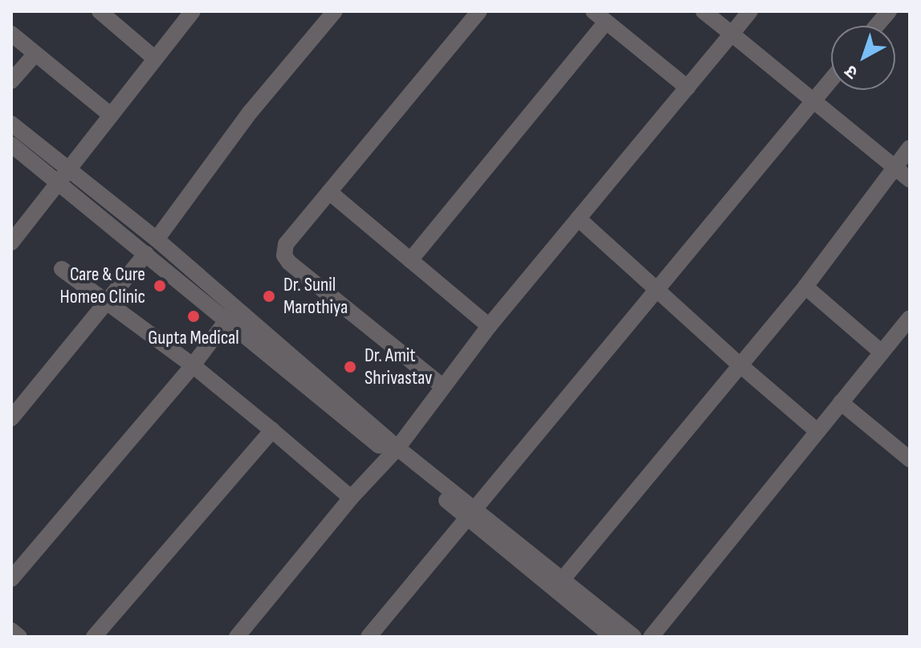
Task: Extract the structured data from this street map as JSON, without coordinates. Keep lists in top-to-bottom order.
{
  "places": [
    "Care & Cure Homeo Clinic",
    "Dr. Sunil Marothiya",
    "Gupta Medical",
    "Dr. Amit Shrivastav"
  ],
  "north": "bottom left"
}
